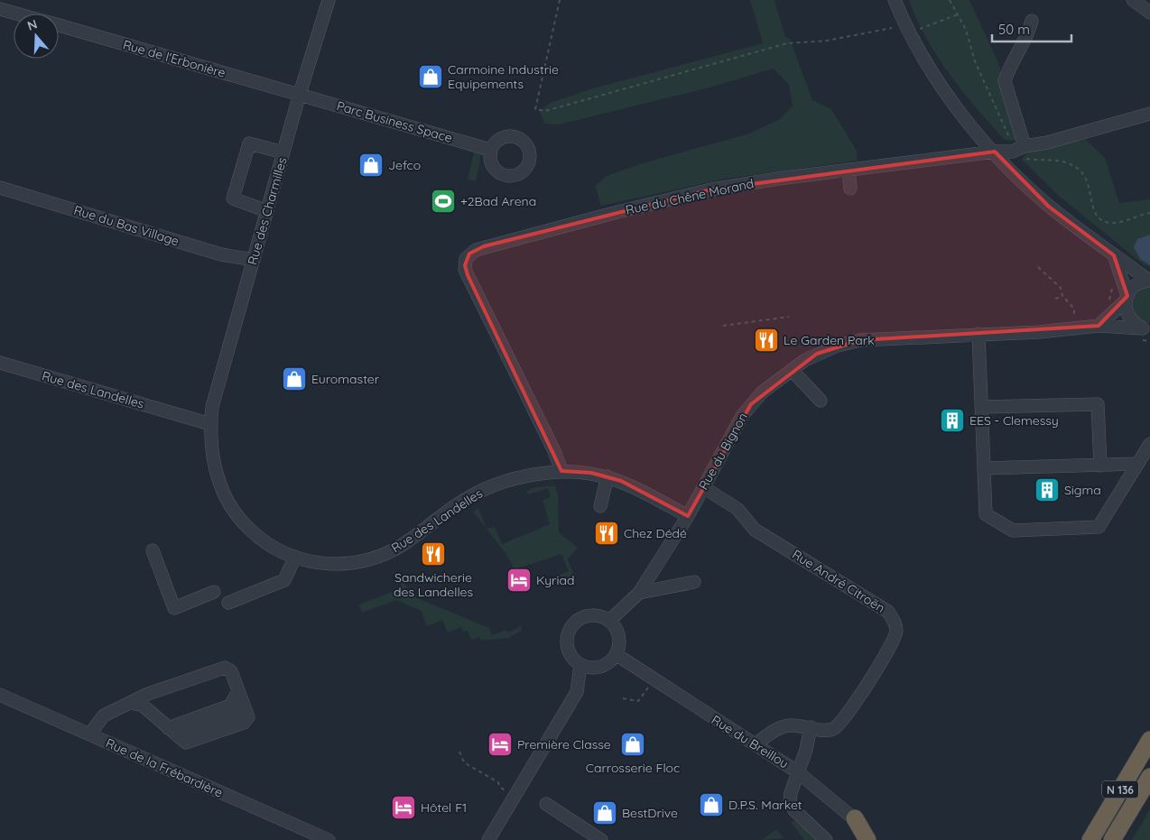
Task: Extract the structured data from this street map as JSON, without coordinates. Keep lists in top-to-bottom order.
{
  "streets": {
    "highway": ["N 136"],
    "street": [
      "Rue de l'Erbonière",
      "Parc Business Space",
      "Rue du Chêne Morand",
      "Rue des Charmilles",
      "Rue du Bas Village",
      "Rue des Landelles",
      "Rue du Bignon",
      "Rue André Citroën",
      "Rue du Breillou",
      "Rue de la Frébardière"
    ]
  },
  "crossings": [
    ["Rue de l'Erbonière", "Parc Business Space"],
    ["Rue de l'Erbonière", "Rue des Charmilles"],
    ["Parc Business Space", "Rue des Charmilles"],
    ["Rue du Chêne Morand", "Rue des Landelles"],
    ["Rue des Charmilles", "Rue du Bas Village"],
    ["Rue des Charmilles", "Rue des Landelles"],
    ["Rue des Landelles", "Rue du Bignon"],
    ["Rue du Bignon", "Rue André Citroën"],
    ["Rue du Bignon", "Rue du Breillou"],
    ["Rue André Citroën", "Rue du Breillou"]
  ],
  "places": {
    "shop": [
      "Carmoine Industrie Equipements",
      "Jefco",
      "Euromaster",
      "Carrosserie Floc",
      "D.P.S. Market",
      "BestDrive"
    ],
    "sports": ["+2Bad Arena"],
    "restaurant": ["Le Garden Park", "Chez Dédé", "Sandwicherie des Landelles"],
    "building": ["EES - Clemessy", "Sigma"],
    "hotel": ["Kyriad", "Première Classe", "Hôtel F1"]
  },
  "scale_bar": "50 m",
  "north": "top"
}
